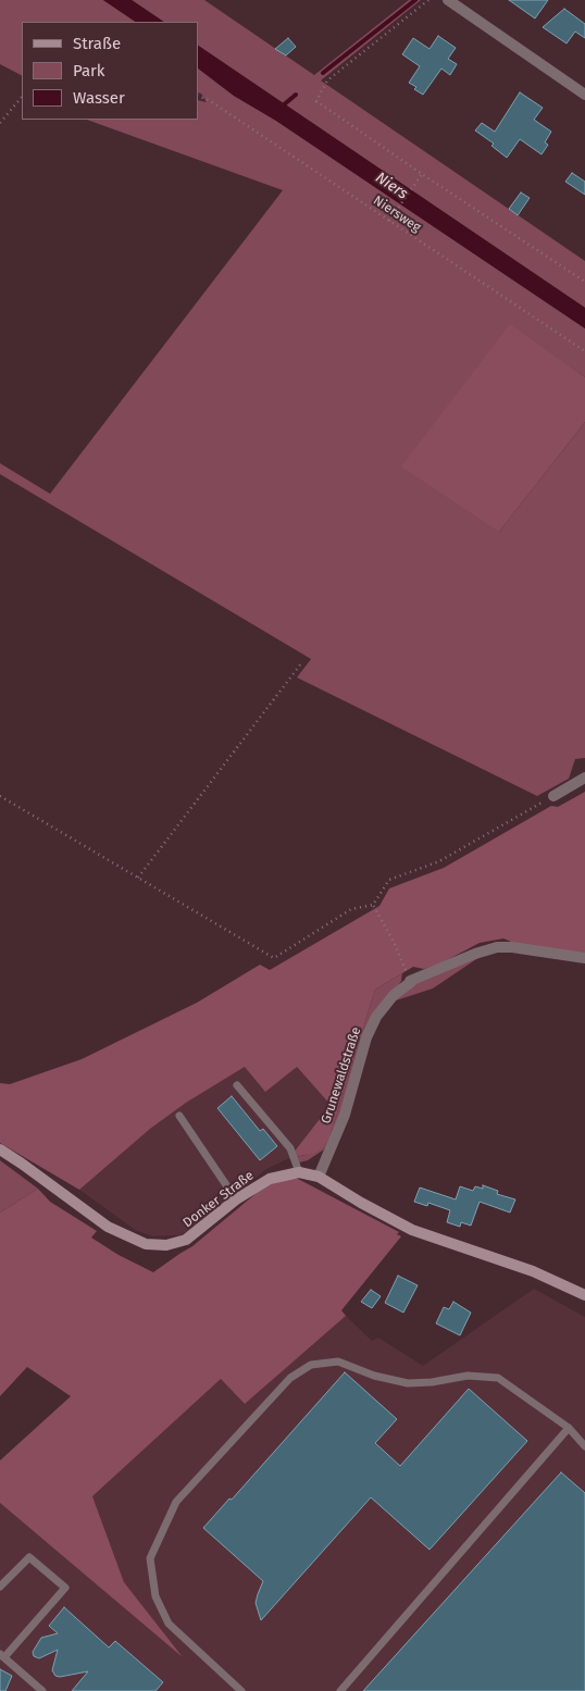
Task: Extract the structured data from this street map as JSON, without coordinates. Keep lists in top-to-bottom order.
{
  "streets": {
    "street": ["Grunewaldstraße", "Donker Straße"],
    "path": ["Niersweg"]
  },
  "crossings": [
    ["Grunewaldstraße", "Donker Straße"]
  ],
  "water": ["Niers"],
  "legend": ["Straße", "Park", "Wasser"]
}
